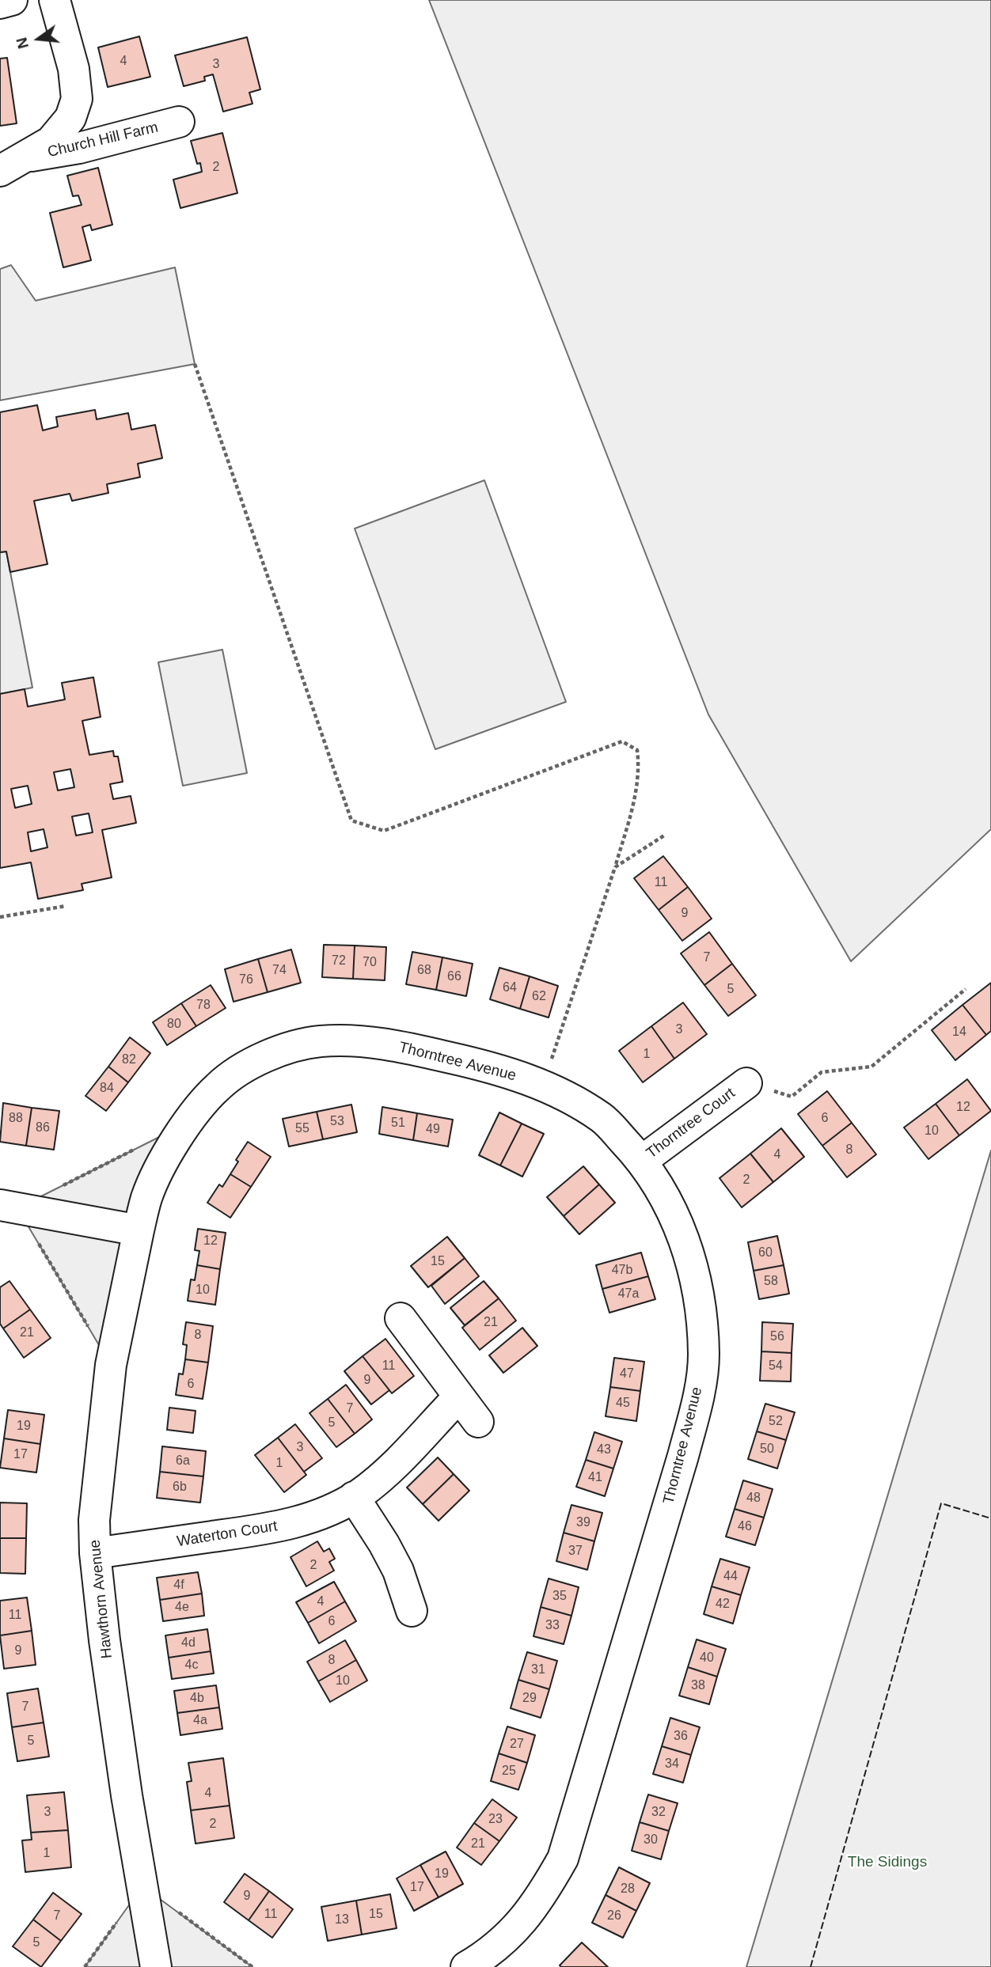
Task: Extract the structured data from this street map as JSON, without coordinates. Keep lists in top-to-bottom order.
{
  "streets": {
    "street": [
      "Church Hill Farm",
      "Thorntree Avenue",
      "Thorntree Court",
      "Waterton Court",
      "Hawthorn Avenue"
    ]
  },
  "crossings": [
    ["Thorntree Avenue", "Thorntree Court"],
    ["Thorntree Avenue", "Hawthorn Avenue"],
    ["Waterton Court", "Hawthorn Avenue"]
  ],
  "parks": ["The Sidings"],
  "house_numbers": [
    "4",
    "3",
    "2",
    "11",
    "9",
    "7",
    "72",
    "70",
    "74",
    "68",
    "66",
    "76",
    "64",
    "5",
    "62",
    "78",
    "80",
    "3",
    "14",
    "1",
    "82",
    "84",
    "12",
    "88",
    "6",
    "53",
    "51",
    "86",
    "55",
    "49",
    "10",
    "8",
    "4",
    "2",
    "12",
    "60",
    "15",
    "47b",
    "58",
    "10",
    "47a",
    "21",
    "21",
    "8",
    "56",
    "11",
    "54",
    "47",
    "9",
    "6",
    "45",
    "7",
    "52",
    "5",
    "19",
    "3",
    "50",
    "43",
    "17",
    "6a",
    "1",
    "41",
    "6b",
    "48",
    "39",
    "46",
    "37",
    "2",
    "44",
    "4f",
    "35",
    "4",
    "42",
    "4e",
    "11",
    "6",
    "33",
    "4d",
    "9",
    "40",
    "8",
    "4c",
    "31",
    "10",
    "38",
    "4b",
    "29",
    "7",
    "4a",
    "36",
    "5",
    "27",
    "34",
    "25",
    "4",
    "3",
    "32",
    "23",
    "2",
    "30",
    "21",
    "1",
    "19",
    "17",
    "28",
    "9",
    "11",
    "15",
    "7",
    "26",
    "13",
    "5"
  ],
  "north": "left"
}
